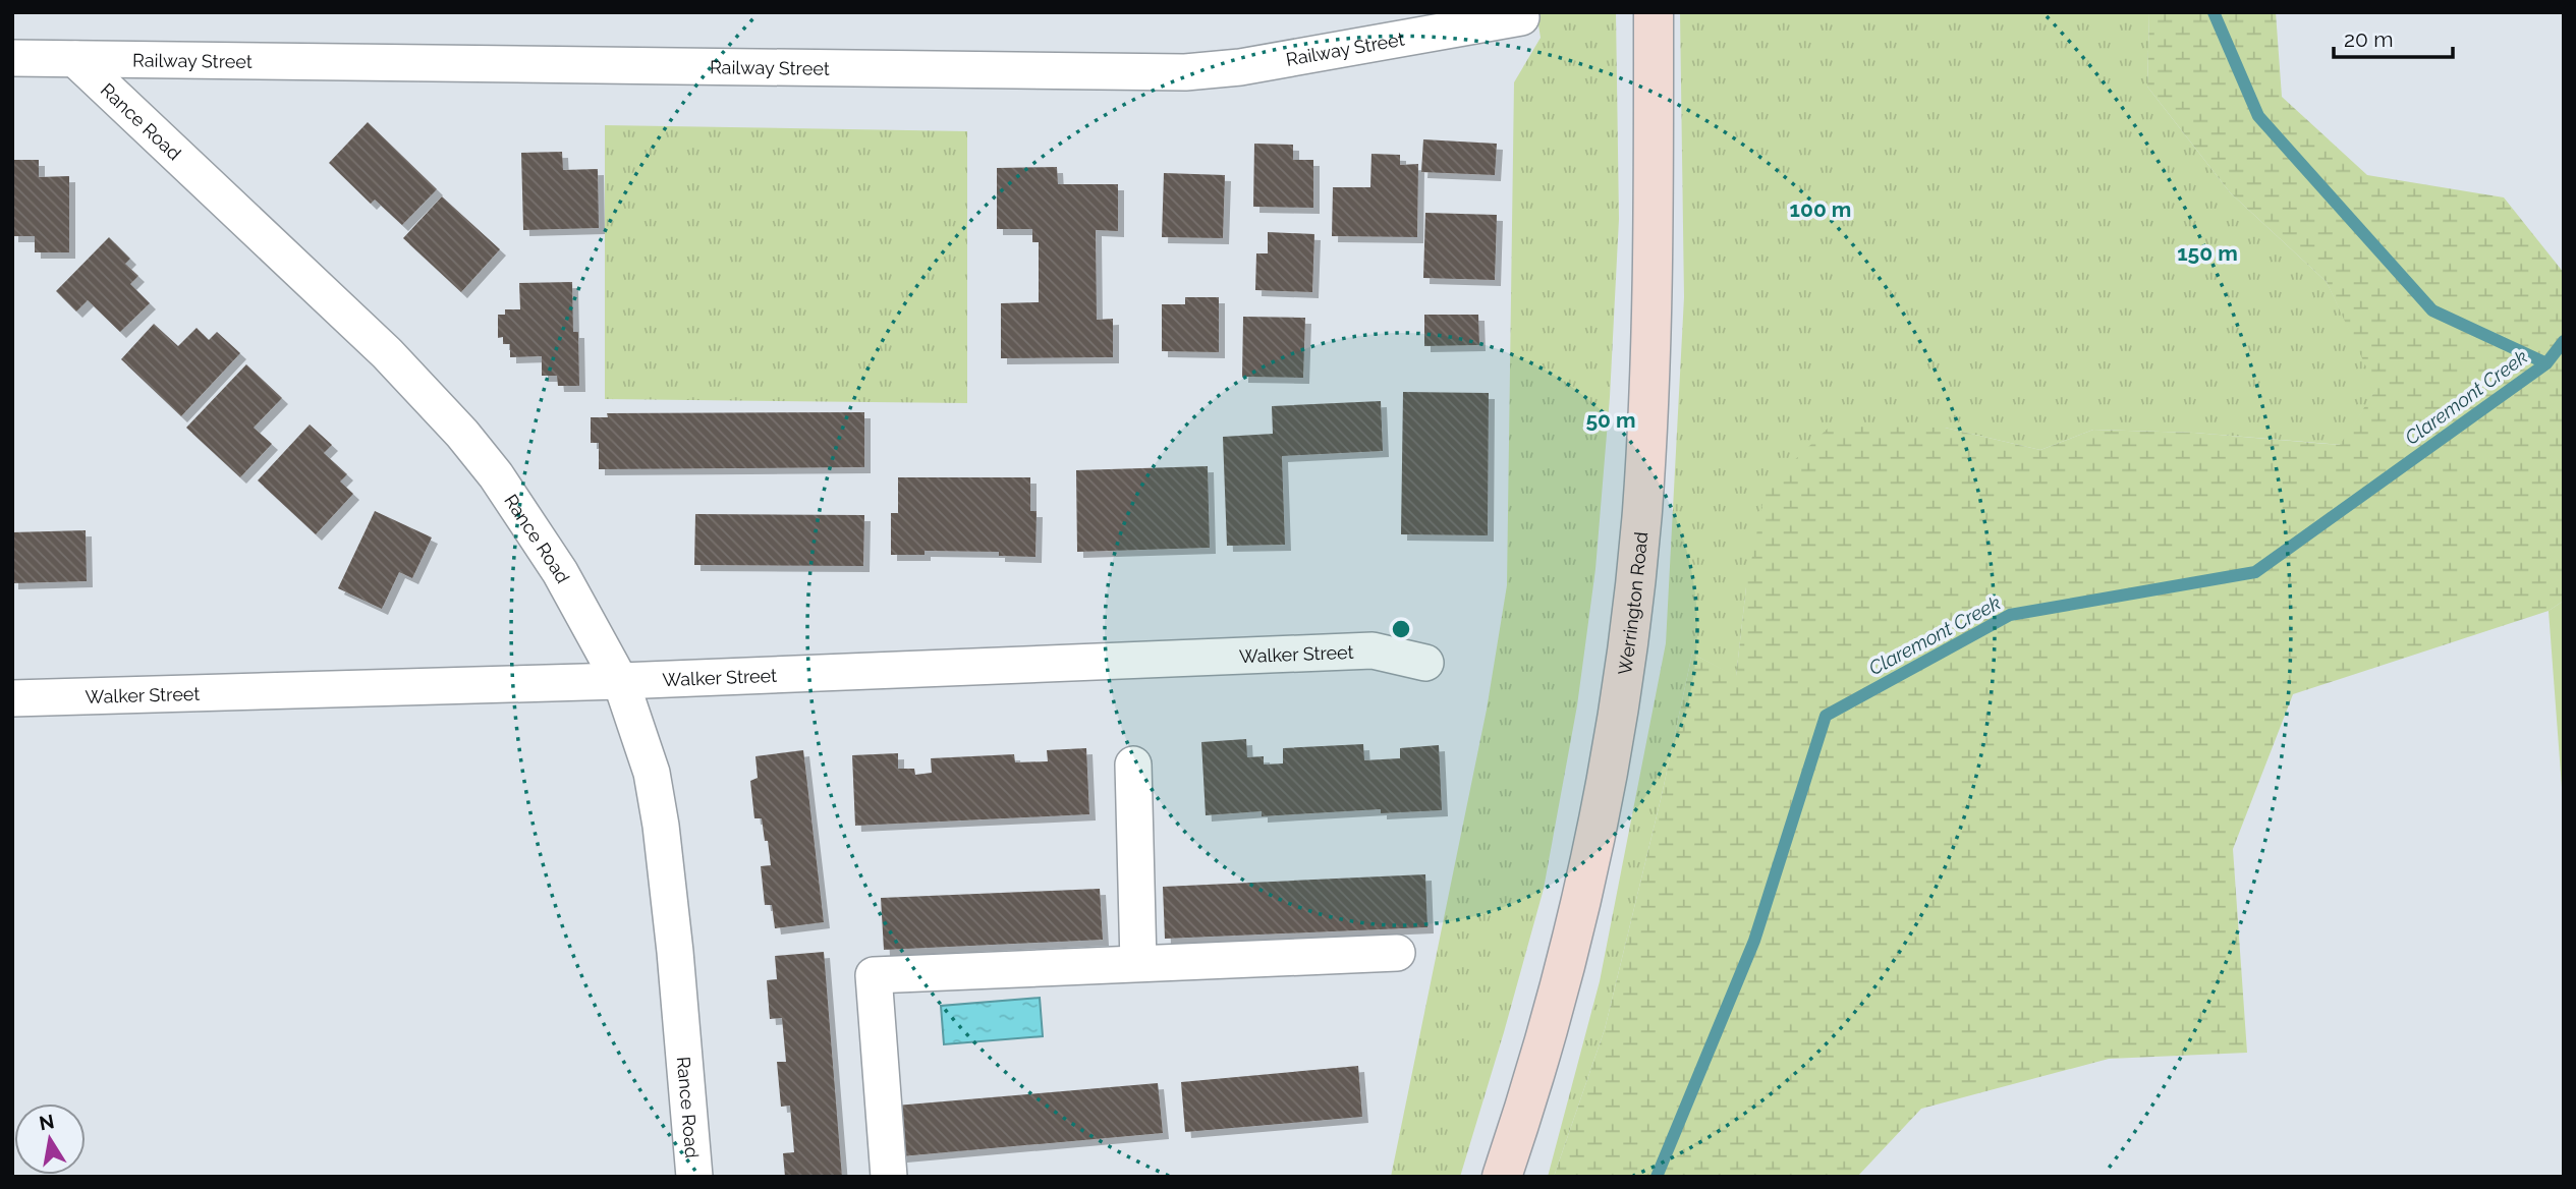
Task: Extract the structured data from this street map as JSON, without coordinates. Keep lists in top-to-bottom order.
{
  "streets": {
    "main road": ["Werrington Road"],
    "street": ["Railway Street", "Rance Road", "Walker Street"]
  },
  "crossings": [
    ["Railway Street", "Rance Road"],
    ["Rance Road", "Walker Street"]
  ],
  "water": ["Claremont Creek"],
  "scale_bar": "20 m",
  "north": "top",
  "rings": ["100 m", "150 m", "50 m"]
}
